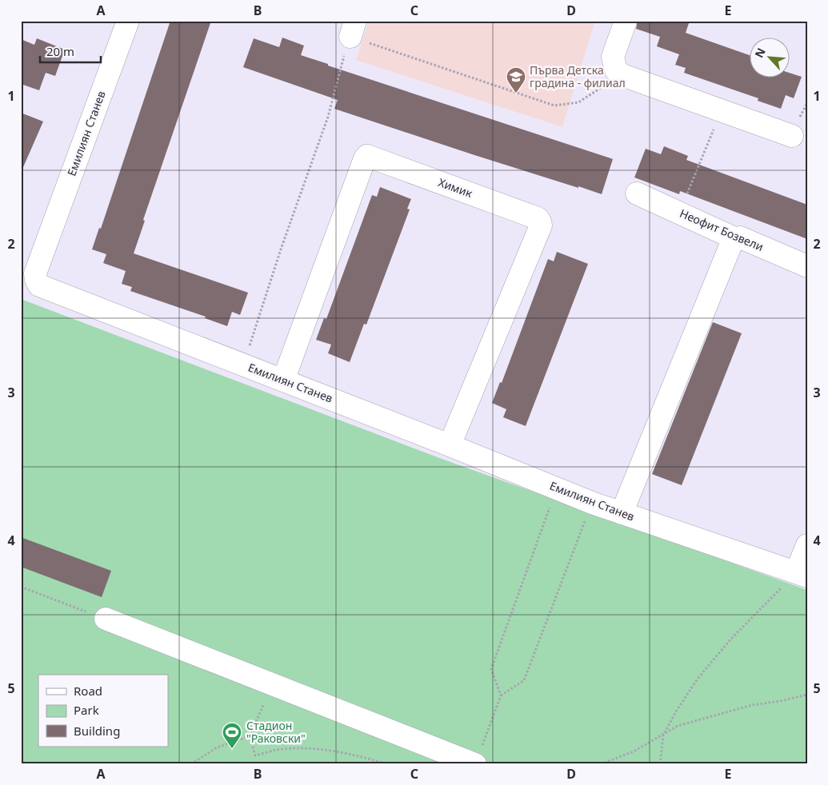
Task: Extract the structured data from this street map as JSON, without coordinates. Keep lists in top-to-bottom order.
{
  "streets": {
    "street": ["Емилиян Станев", "Химик", "Неофит Бозвели"]
  },
  "crossings": [
    ["Емилиян Станев", "Химик"]
  ],
  "places": {
    "school or university": ["Първа Детска градина - филиал"],
    "sports": ["Стадион \"Раковски\""]
  },
  "legend": ["Road", "Park", "Building"],
  "scale_bar": "20 m",
  "north": "top left",
  "grid": {
    "columns": [
      "A",
      "B",
      "C",
      "D",
      "E"
    ],
    "rows": [
      "1",
      "2",
      "3",
      "4",
      "5"
    ]
  }
}
